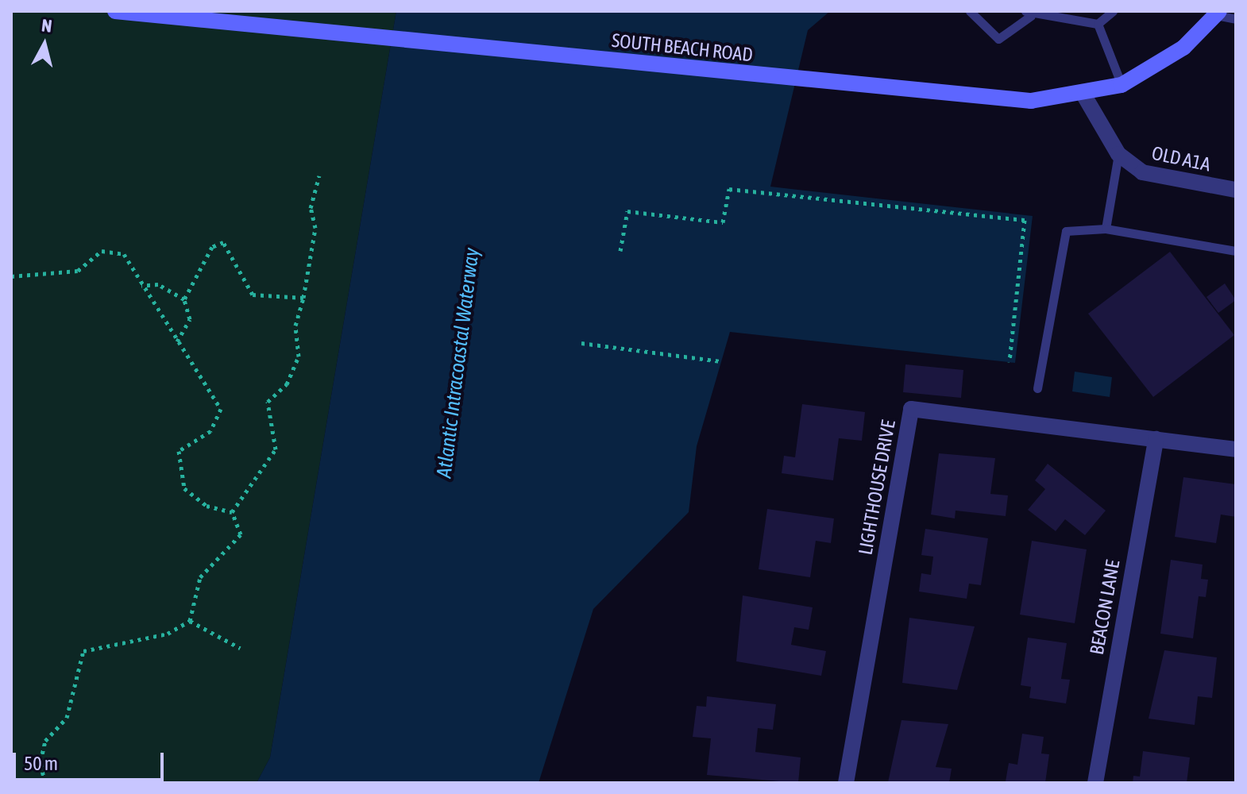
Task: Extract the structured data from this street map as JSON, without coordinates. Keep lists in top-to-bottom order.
{
  "streets": {
    "street": [
      "SOUTH BEACH ROAD",
      "OLD A1A",
      "LIGHTHOUSE DRIVE",
      "BEACON LANE"
    ]
  },
  "crossings": [
    ["SOUTH BEACH ROAD", "OLD A1A"],
    ["LIGHTHOUSE DRIVE", "BEACON LANE"]
  ],
  "water": ["Atlantic Intracoastal Waterway"],
  "scale_bar": "50 m",
  "north": "top"
}
